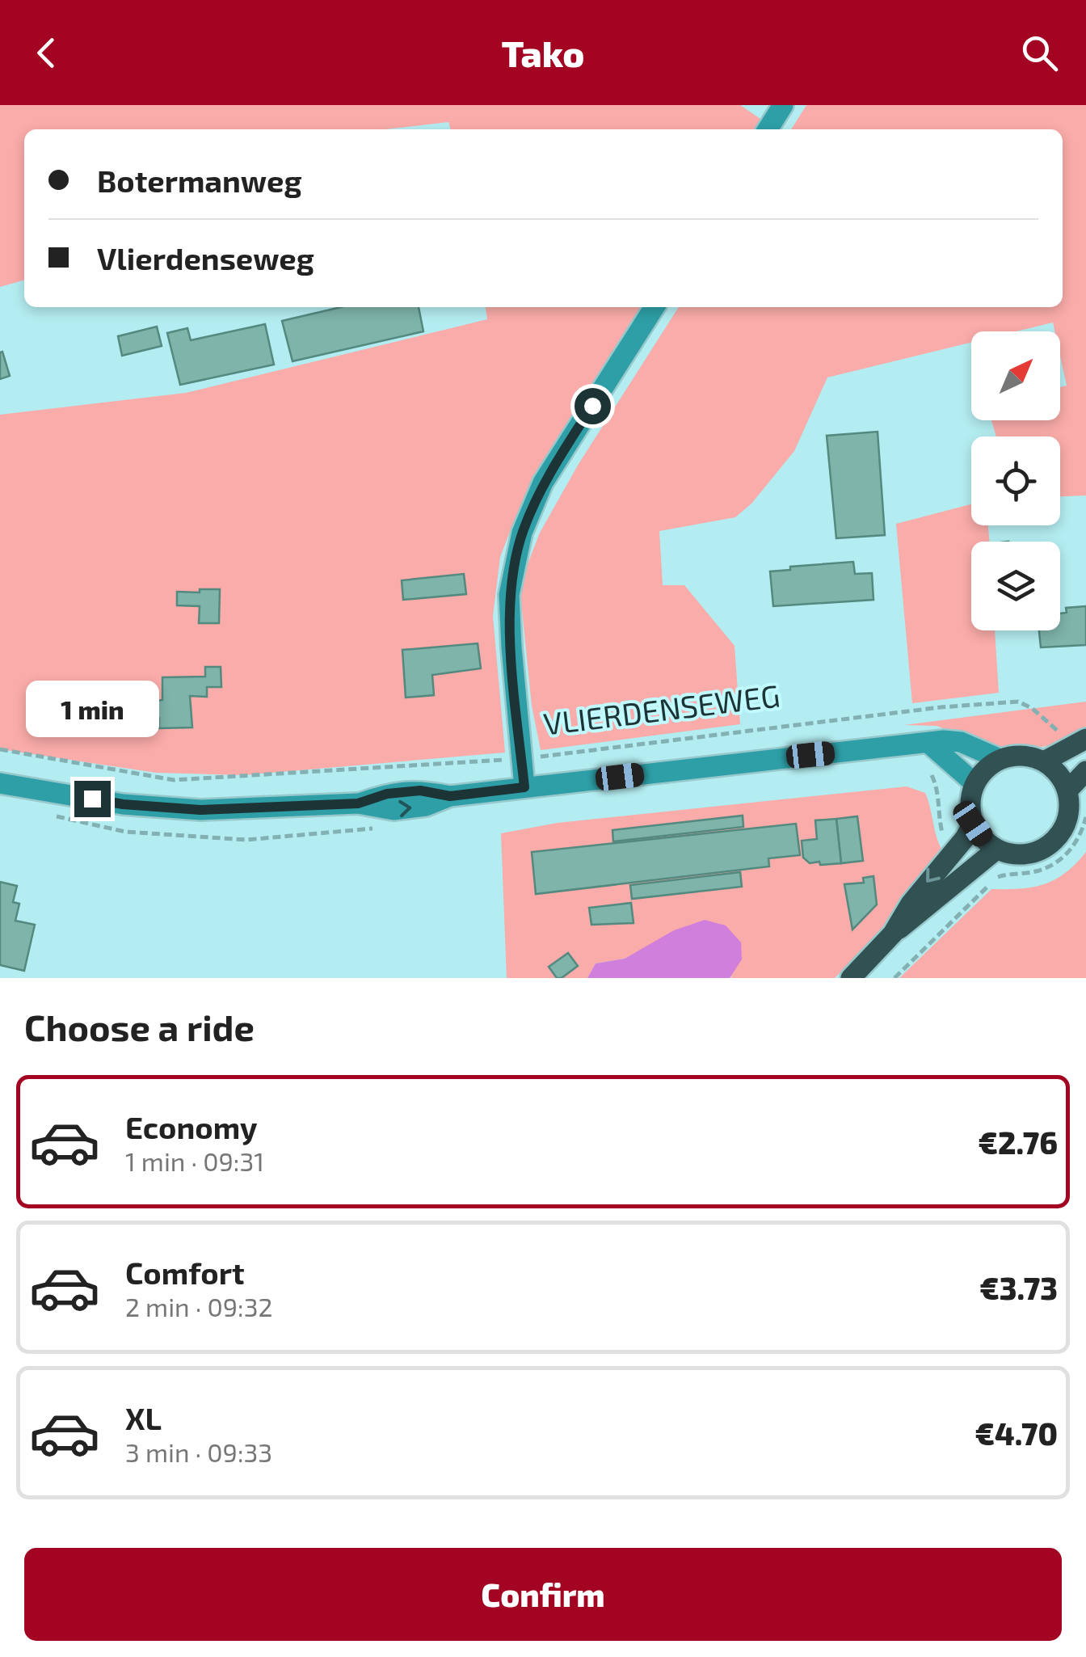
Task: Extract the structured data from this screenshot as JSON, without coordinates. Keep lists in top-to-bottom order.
{
  "streets": {
    "street": ["VLIERDENSEWEG"]
  },
  "north": "top right",
  "page": {
    "header": "Tako",
    "banner": ["Botermanweg", "Vlierdenseweg"],
    "bubble": "1 min",
    "heading": "Choose a ride",
    "list": [
      {
        "name": "Economy",
        "note": "1 min · 09:31",
        "value": "€2.76"
      },
      {
        "name": "Comfort",
        "note": "2 min · 09:32",
        "value": "€3.73"
      },
      {
        "name": "XL",
        "note": "3 min · 09:33",
        "value": "€4.70"
      }
    ],
    "buttons": "Confirm"
  }
}
